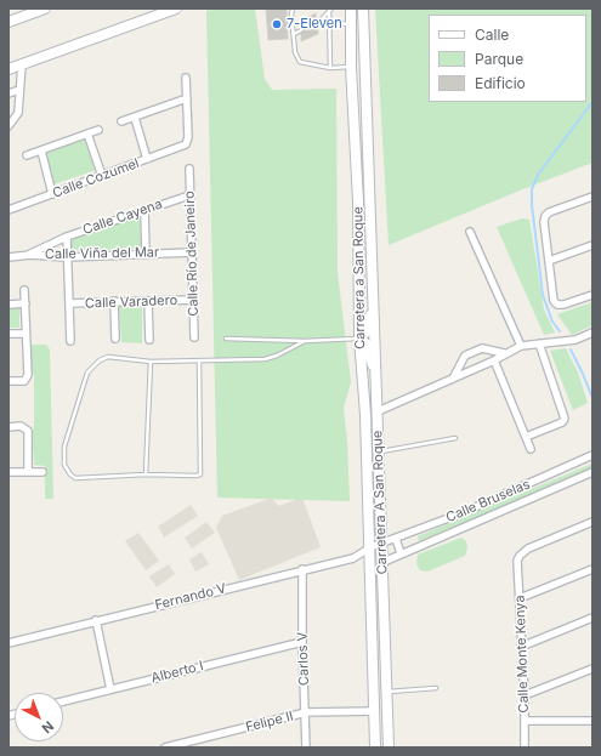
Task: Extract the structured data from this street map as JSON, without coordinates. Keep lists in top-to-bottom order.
{
  "streets": {
    "main road": ["Carretera a San Roque", "Carretera A San Roque"],
    "street": [
      "Calle Cozumel",
      "Calle Cayena",
      "Calle Viña del Mar",
      "Calle Río de Janeiro",
      "Calle Varadero",
      "Calle Bruselas",
      "Fernando V",
      "Calle Monte Kenya",
      "Carlos V",
      "Alberto I",
      "Felipe II"
    ]
  },
  "crossings": [
    ["Calle Cayena", "Calle Viña del Mar"],
    ["Calle Cayena", "Calle Río de Janeiro"],
    ["Calle Viña del Mar", "Calle Río de Janeiro"],
    ["Calle Río de Janeiro", "Calle Varadero"],
    ["Carretera a San Roque", "Calle Bruselas"],
    ["Carretera a San Roque", "Carretera A San Roque"],
    ["Carretera a San Roque", "Fernando V"],
    ["Calle Bruselas", "Carretera A San Roque"],
    ["Calle Bruselas", "Fernando V"],
    ["Carretera A San Roque", "Fernando V"],
    ["Carretera A San Roque", "Felipe II"],
    ["Fernando V", "Carlos V"],
    ["Carlos V", "Alberto I"],
    ["Carlos V", "Felipe II"]
  ],
  "places": ["7-Eleven"],
  "legend": ["Calle", "Parque", "Edificio"],
  "north": "bottom right"
}
